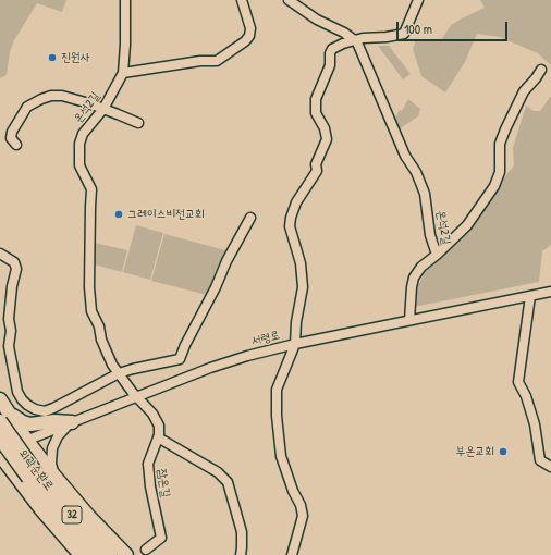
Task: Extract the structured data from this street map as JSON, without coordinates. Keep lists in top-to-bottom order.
{
  "streets": {
    "highway": ["외곽순환로", "32"],
    "street": ["온석2길", "서령로", "잠온길"]
  },
  "crossings": [
    ["온석2길", "서령로"],
    ["온석2길", "잠온길"],
    ["서령로", "잠온길"]
  ],
  "places": ["진원사", "그레이스비전교회", "부온교회"],
  "scale_bar": "100 m"
}
